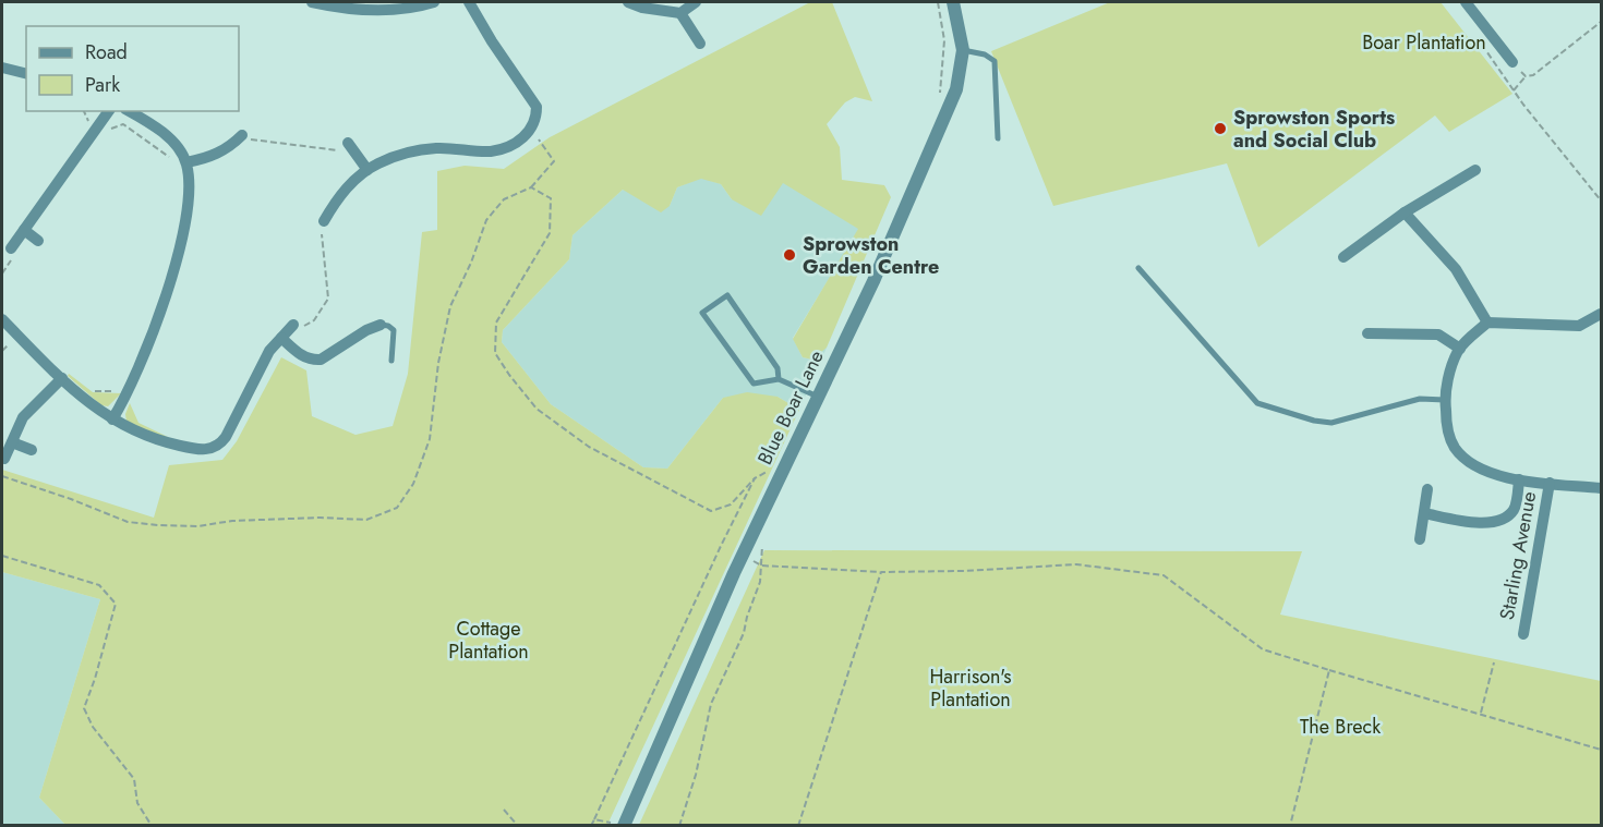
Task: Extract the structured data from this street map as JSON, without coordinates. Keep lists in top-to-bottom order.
{
  "streets": {
    "street": ["Blue Boar Lane", "Starling Avenue"]
  },
  "parks": [
    "Boar Plantation",
    "Cottage Plantation",
    "Harrison's Plantation",
    "The Breck"
  ],
  "places": ["Sprowston Sports and Social Club", "Sprowston Garden Centre"],
  "legend": ["Road", "Park"]
}
